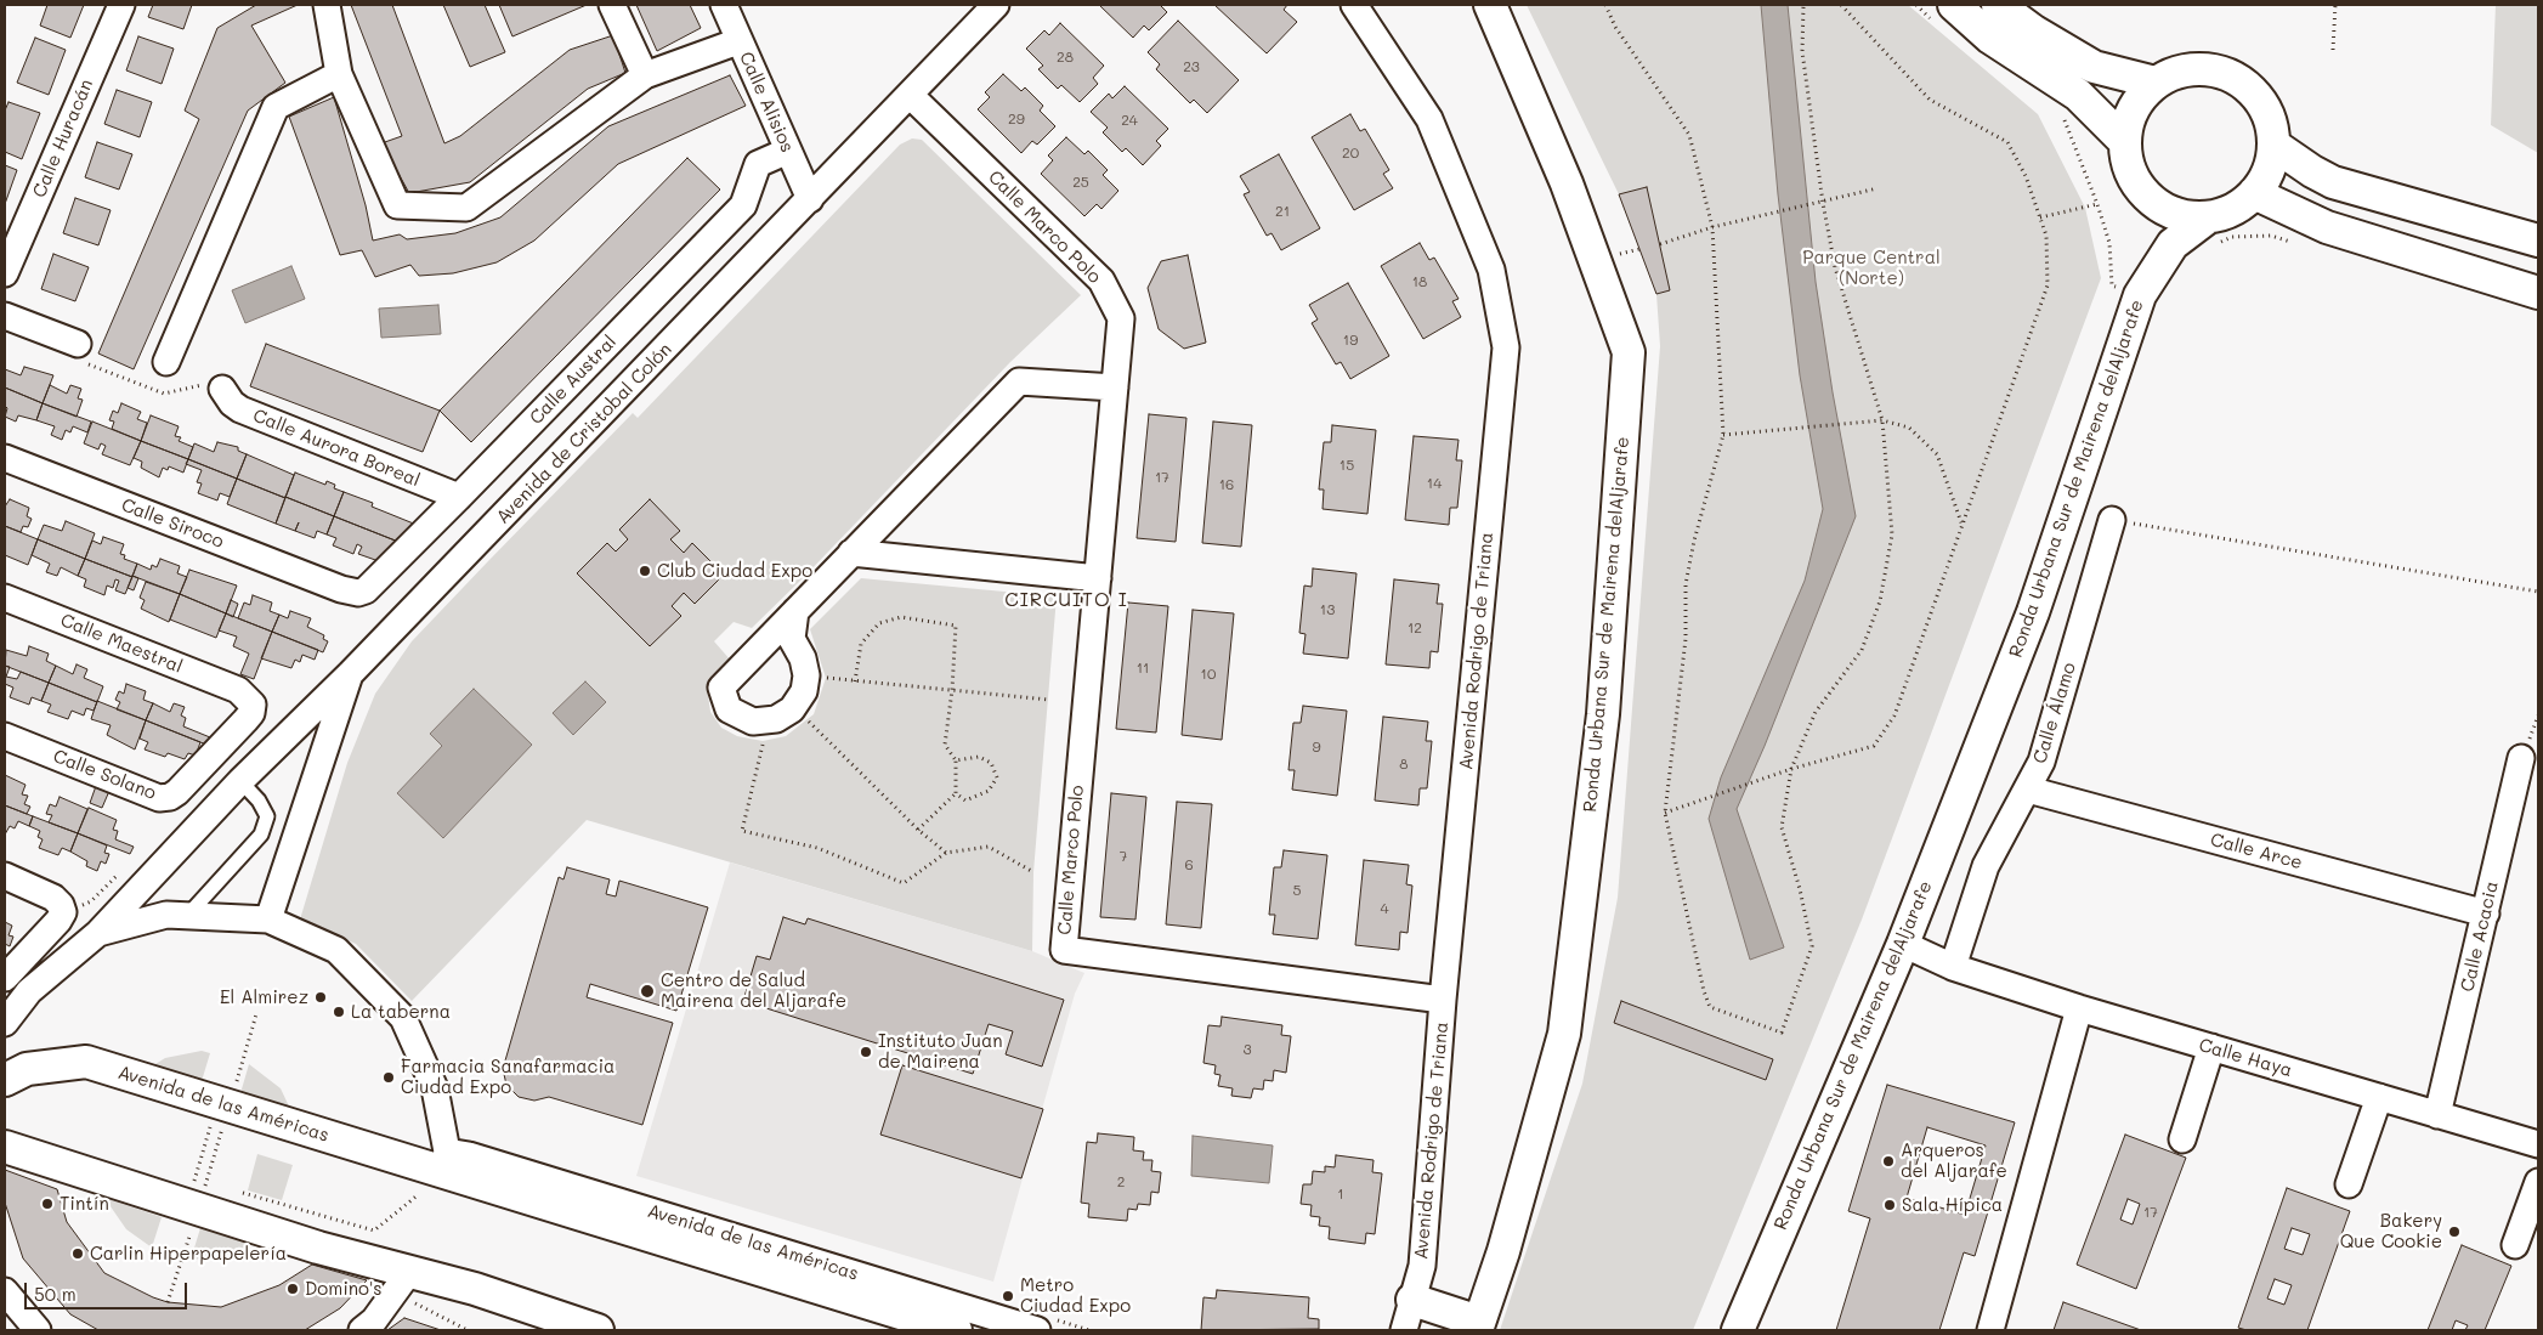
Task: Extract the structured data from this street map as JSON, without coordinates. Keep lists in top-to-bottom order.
{
  "streets": {
    "street": [
      "Calle Alisios",
      "Calle Huracán",
      "Calle Marco Polo",
      "Calle Austral",
      "Avenida de Cristobal Colón",
      "Calle Aurora Boreal",
      "Ronda Urbana Sur de Mairena delAljarafe",
      "Calle Siroco",
      "Calle Maestral",
      "Avenida Rodrigo de Triana",
      "Calle Álamo",
      "Calle Solano",
      "Calle Arce",
      "Calle Acacia",
      "Calle Haya",
      "Avenida de las Américas"
    ]
  },
  "crossings": [
    ["Calle Alisios", "Calle Austral"],
    ["Calle Alisios", "Avenida de Cristobal Colón"],
    ["Calle Marco Polo", "Avenida de Cristobal Colón"],
    ["Calle Marco Polo", "Avenida Rodrigo de Triana"],
    ["Calle Austral", "Calle Aurora Boreal"],
    ["Calle Austral", "Calle Siroco"],
    ["Ronda Urbana Sur de Mairena delAljarafe", "Calle Haya"],
    ["Calle Maestral", "Calle Solano"],
    ["Calle Álamo", "Calle Arce"],
    ["Calle Álamo", "Calle Haya"],
    ["Calle Arce", "Calle Acacia"],
    ["Calle Acacia", "Calle Haya"]
  ],
  "districts": ["CIRCUITO I"],
  "parks": ["Parque Central (Norte)"],
  "places": [
    "Club Ciudad Expo",
    "Centro de Salud Mairena del Aljarafe",
    "El Almirez",
    "La taberna",
    "Instituto Juan de Mairena",
    "Farmacia Sanafarmacia Ciudad Expo",
    "Arqueros del Aljarafe",
    "Tintín",
    "Sala Hípica",
    "Bakery Que Cookie",
    "Carlin Hiperpapelería",
    "Domino's",
    "Metro Ciudad Expo"
  ],
  "house_numbers": [
    "28",
    "23",
    "29",
    "24",
    "20",
    "25",
    "21",
    "18",
    "19",
    "15",
    "17",
    "14",
    "16",
    "13",
    "12",
    "11",
    "10",
    "9",
    "8",
    "7",
    "6",
    "5",
    "4",
    "3",
    "2",
    "1",
    "17"
  ],
  "scale_bar": "50 m"
}
